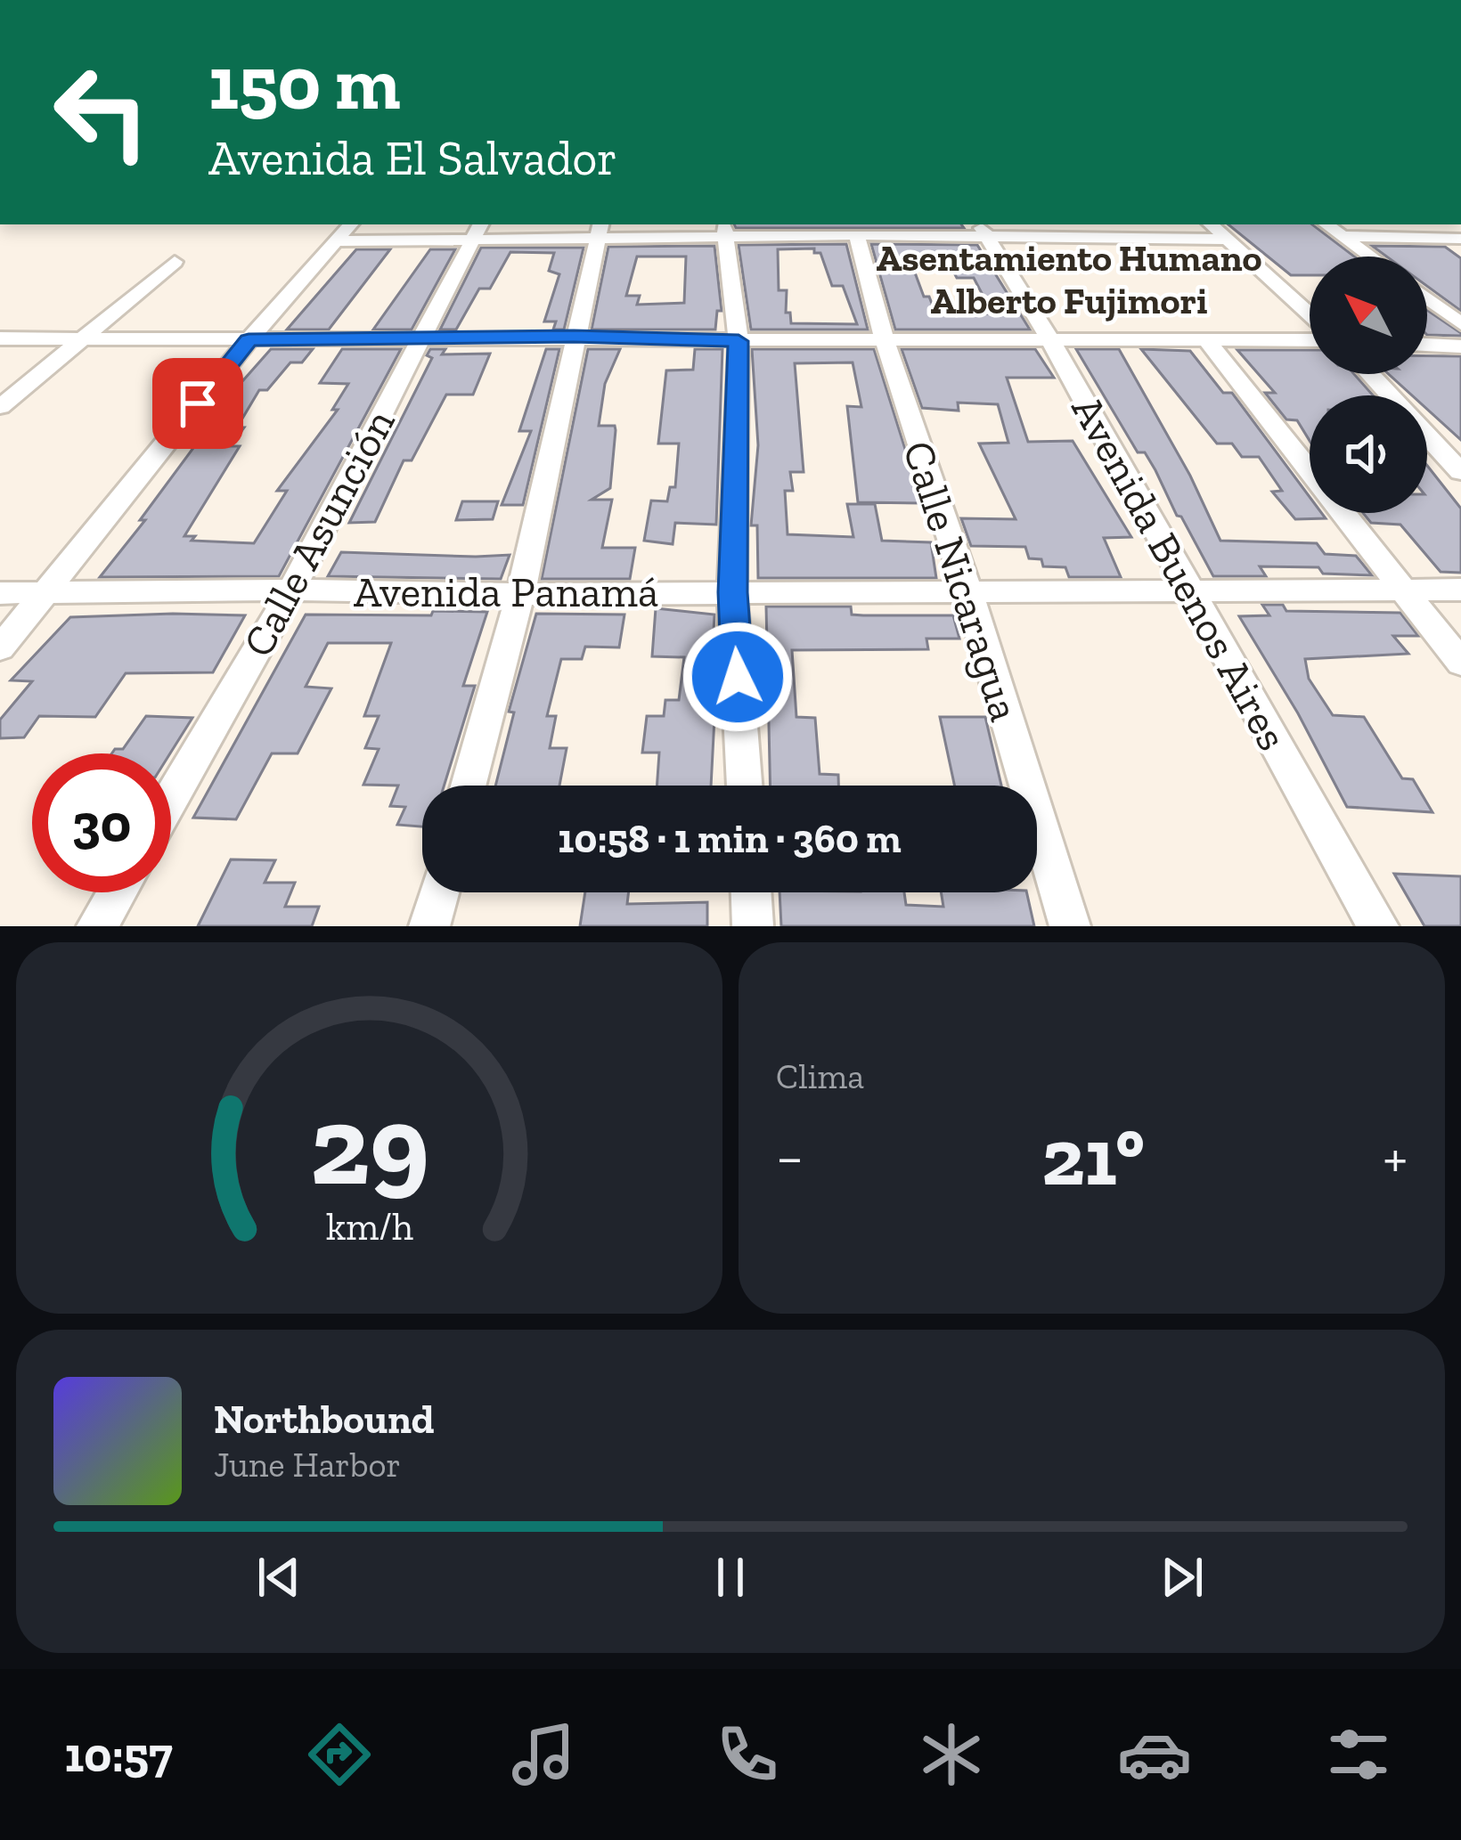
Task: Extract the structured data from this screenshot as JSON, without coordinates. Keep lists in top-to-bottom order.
{
  "streets": {
    "street": [
      "Calle Asunción",
      "Avenida Buenos Aires",
      "Calle Nicaragua",
      "Avenida Panamá"
    ]
  },
  "crossings": [
    ["Calle Asunción", "Avenida Panamá"],
    ["Avenida Buenos Aires", "Avenida Panamá"],
    ["Calle Nicaragua", "Avenida Panamá"]
  ],
  "districts": ["Asentamiento Humano Alberto Fujimori"],
  "north": "top left",
  "page": {
    "turn": ["150 m", "Avenida El Salvador"],
    "limit": "30",
    "trip": "10:58 · 1 min · 360 m",
    "tile": "Clima",
    "heat": ["−", "21°", "+"],
    "song": ["Northbound", "June Harbor"],
    "tabs": "10:57",
    "gauge": ["29", "km/h"]
  }
}
